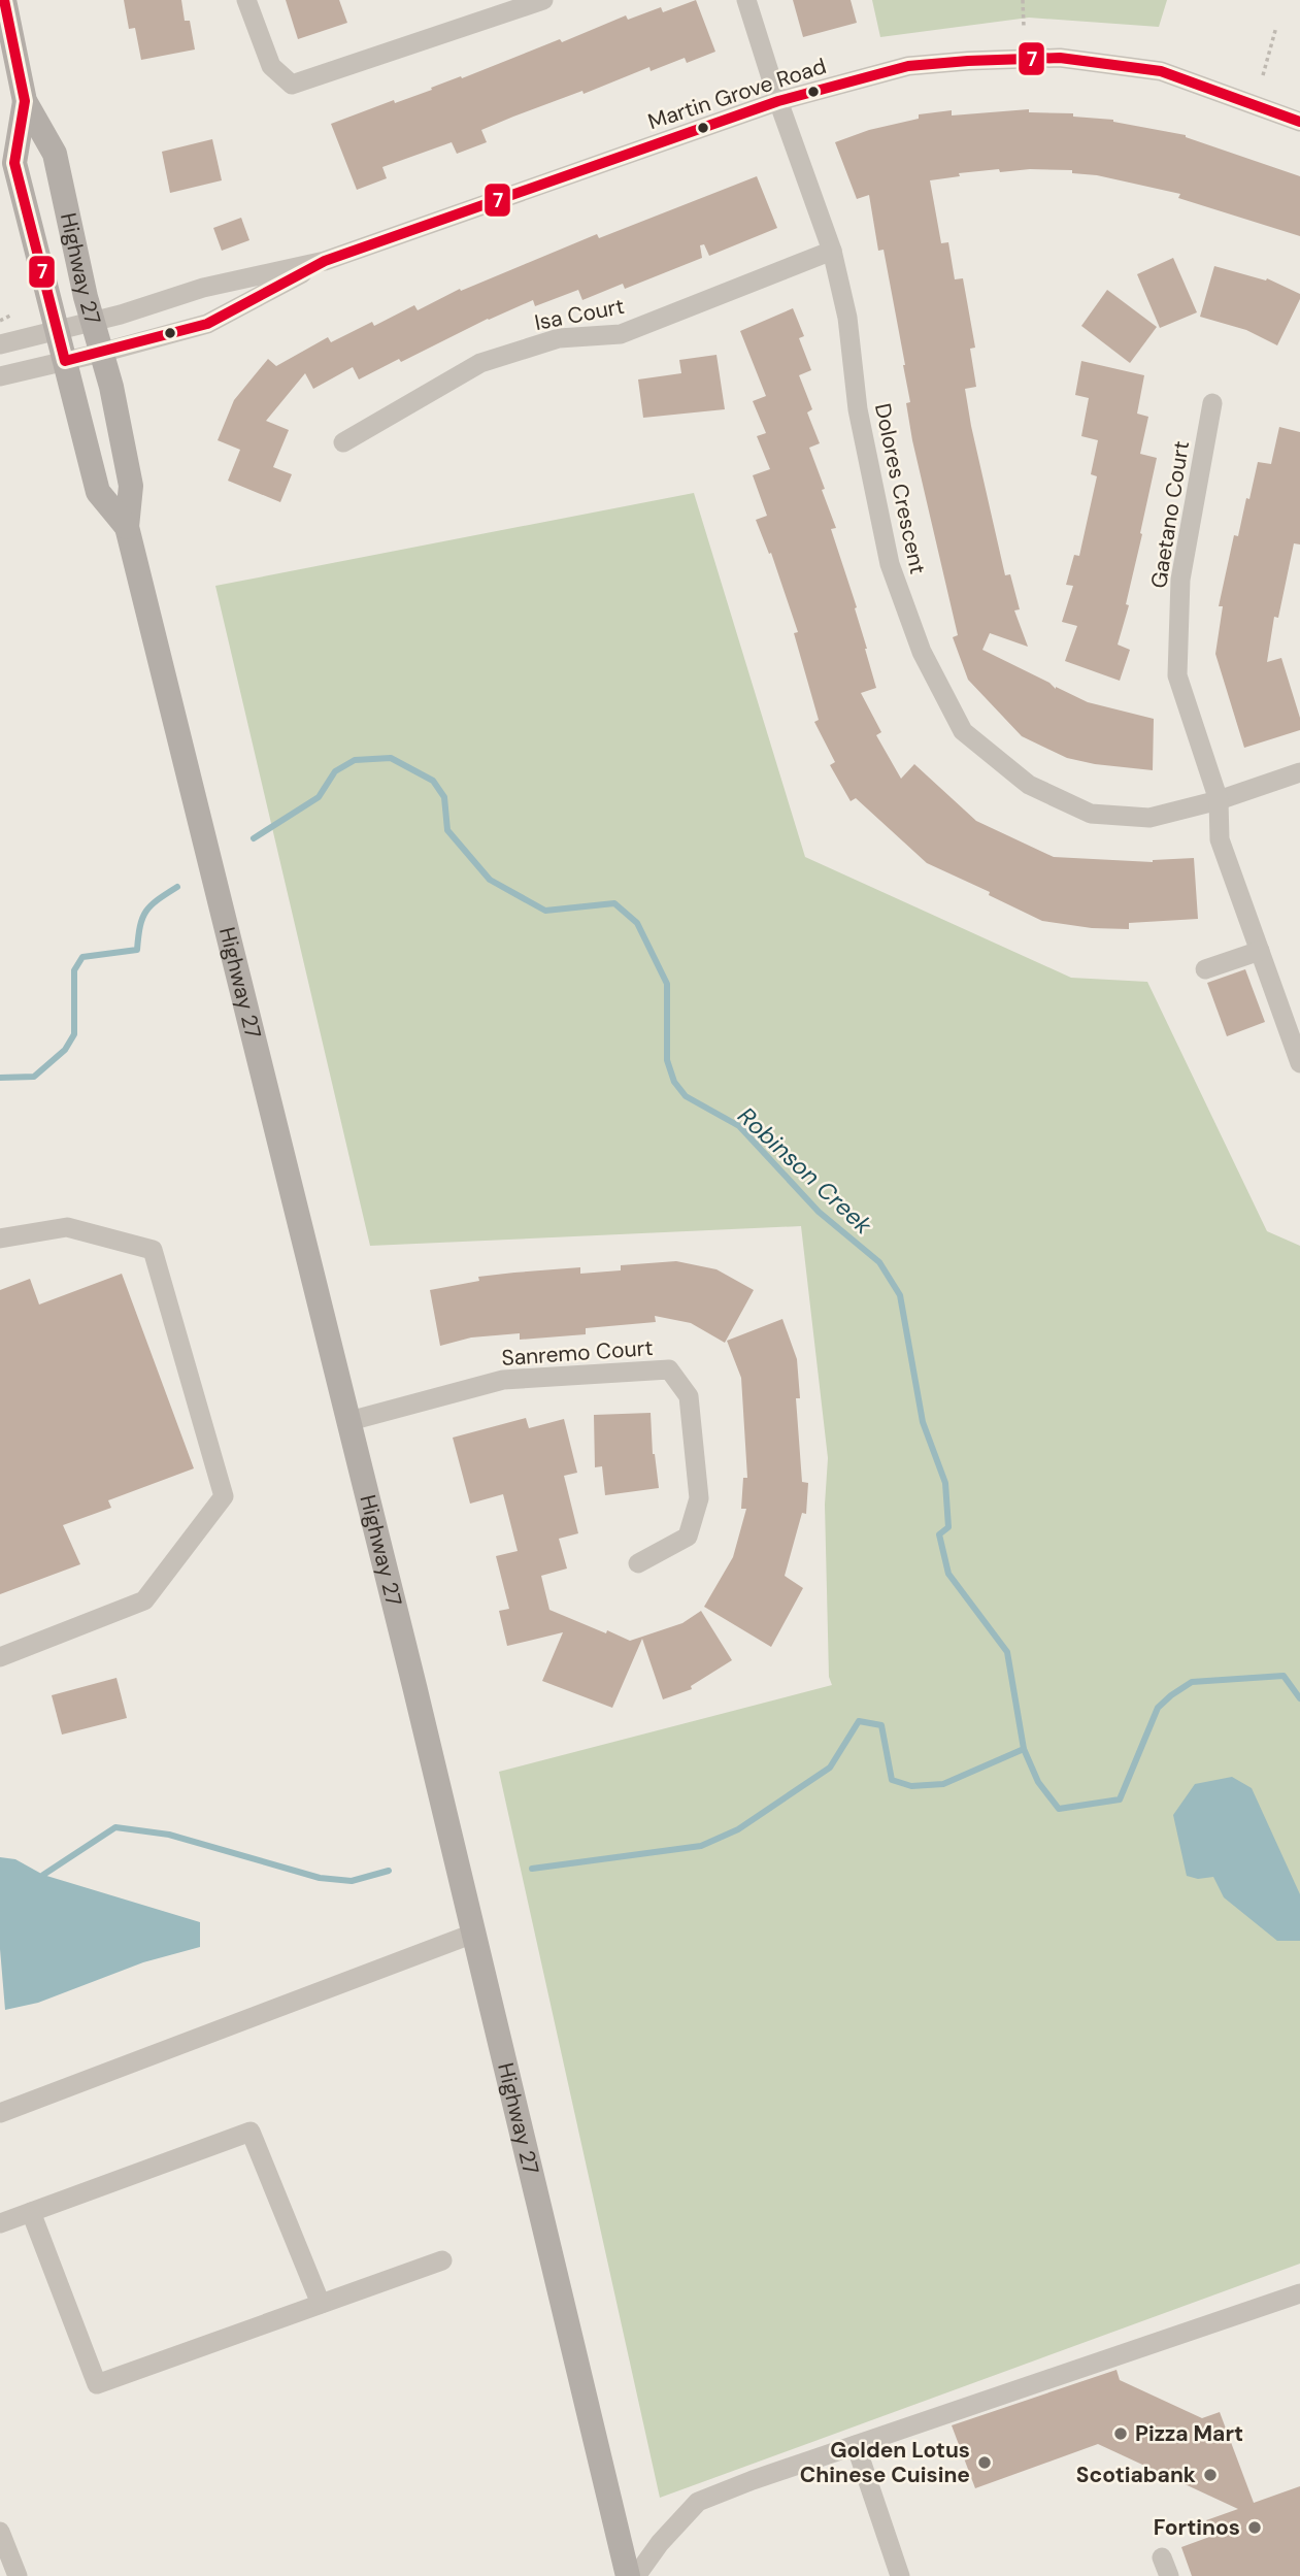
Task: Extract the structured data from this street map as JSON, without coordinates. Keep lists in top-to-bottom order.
{
  "streets": {
    "main road": ["Highway 27"],
    "street": [
      "Martin Grove Road",
      "Isa Court",
      "Dolores Crescent",
      "Gaetano Court",
      "Sanremo Court"
    ]
  },
  "crossings": [
    ["Martin Grove Road", "Highway 27"],
    ["Martin Grove Road", "Dolores Crescent"],
    ["Highway 27", "Sanremo Court"],
    ["Isa Court", "Dolores Crescent"],
    ["Dolores Crescent", "Gaetano Court"]
  ],
  "water": ["Robinson Creek"],
  "places": [
    "Pizza Mart",
    "Golden Lotus Chinese Cuisine",
    "Scotiabank",
    "Fortinos"
  ],
  "lines": ["transit line 7"]
}
